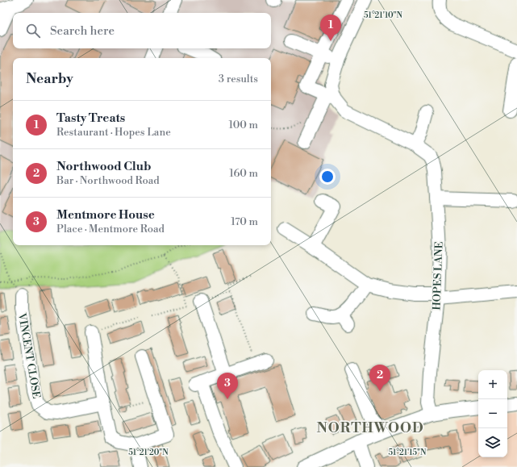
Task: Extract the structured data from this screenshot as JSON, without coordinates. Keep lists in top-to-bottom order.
{
  "streets": {
    "street": ["HOPES LANE", "VINCENT CLOSE"]
  },
  "districts": ["NORTHWOOD"],
  "page": {
    "search": "Search here",
    "pins": ["1", "2", "3"],
    "heading": ["Nearby", "3 results"],
    "list": [
      {
        "mark": "1",
        "name": "Tasty Treats",
        "note": "Restaurant · Hopes Lane",
        "value": "100 m"
      },
      {
        "mark": "2",
        "name": "Northwood Club",
        "note": "Bar · Northwood Road",
        "value": "160 m"
      },
      {
        "mark": "3",
        "name": "Mentmore House",
        "note": "Place · Mentmore Road",
        "value": "170 m"
      }
    ],
    "map_buttons": ["+", "−"]
  },
  "coordinates": ["51°21'10\"N", "51°21'20\"N", "51°21'15\"N"]
}
